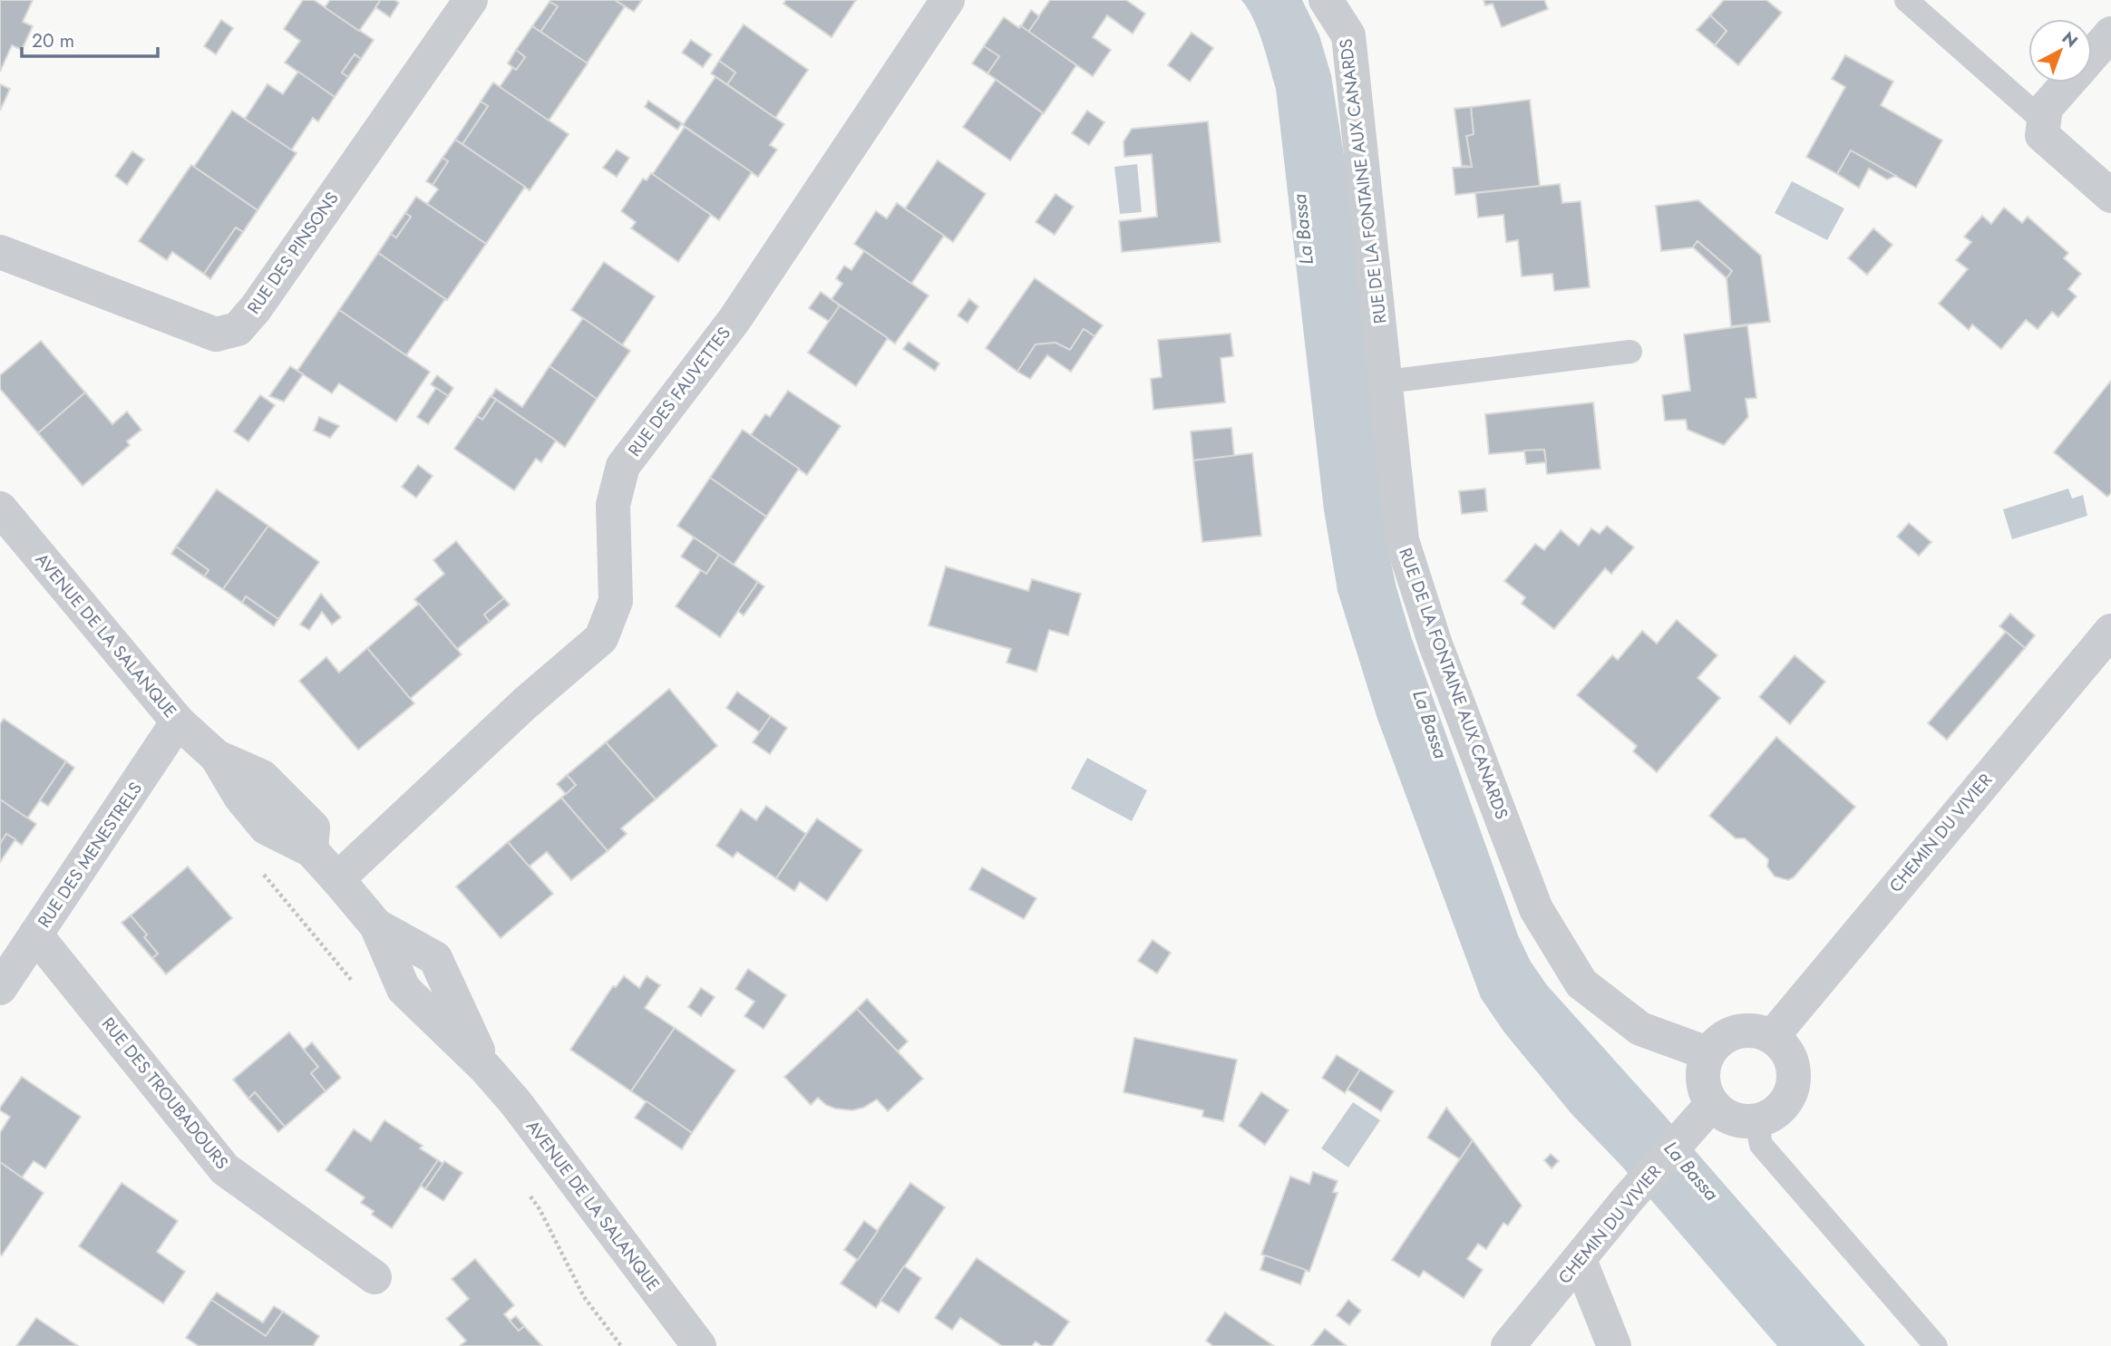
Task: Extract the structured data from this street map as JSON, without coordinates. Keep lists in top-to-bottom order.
{
  "streets": {
    "street": [
      "RUE DE LA FONTAINE AUX CANARDS",
      "RUE DES PINSONS",
      "RUE DES FAUVETTES",
      "AVENUE DE LA SALANQUE",
      "CHEMIN DU VIVIER",
      "RUE DES MENESTRELS",
      "RUE DES TROUBADOURS"
    ]
  },
  "crossings": [
    ["RUE DE LA FONTAINE AUX CANARDS", "CHEMIN DU VIVIER"],
    ["RUE DES FAUVETTES", "AVENUE DE LA SALANQUE"],
    ["AVENUE DE LA SALANQUE", "RUE DES MENESTRELS"],
    ["RUE DES MENESTRELS", "RUE DES TROUBADOURS"]
  ],
  "water": ["La Bassa"],
  "scale_bar": "20 m",
  "north": "top right"
}
